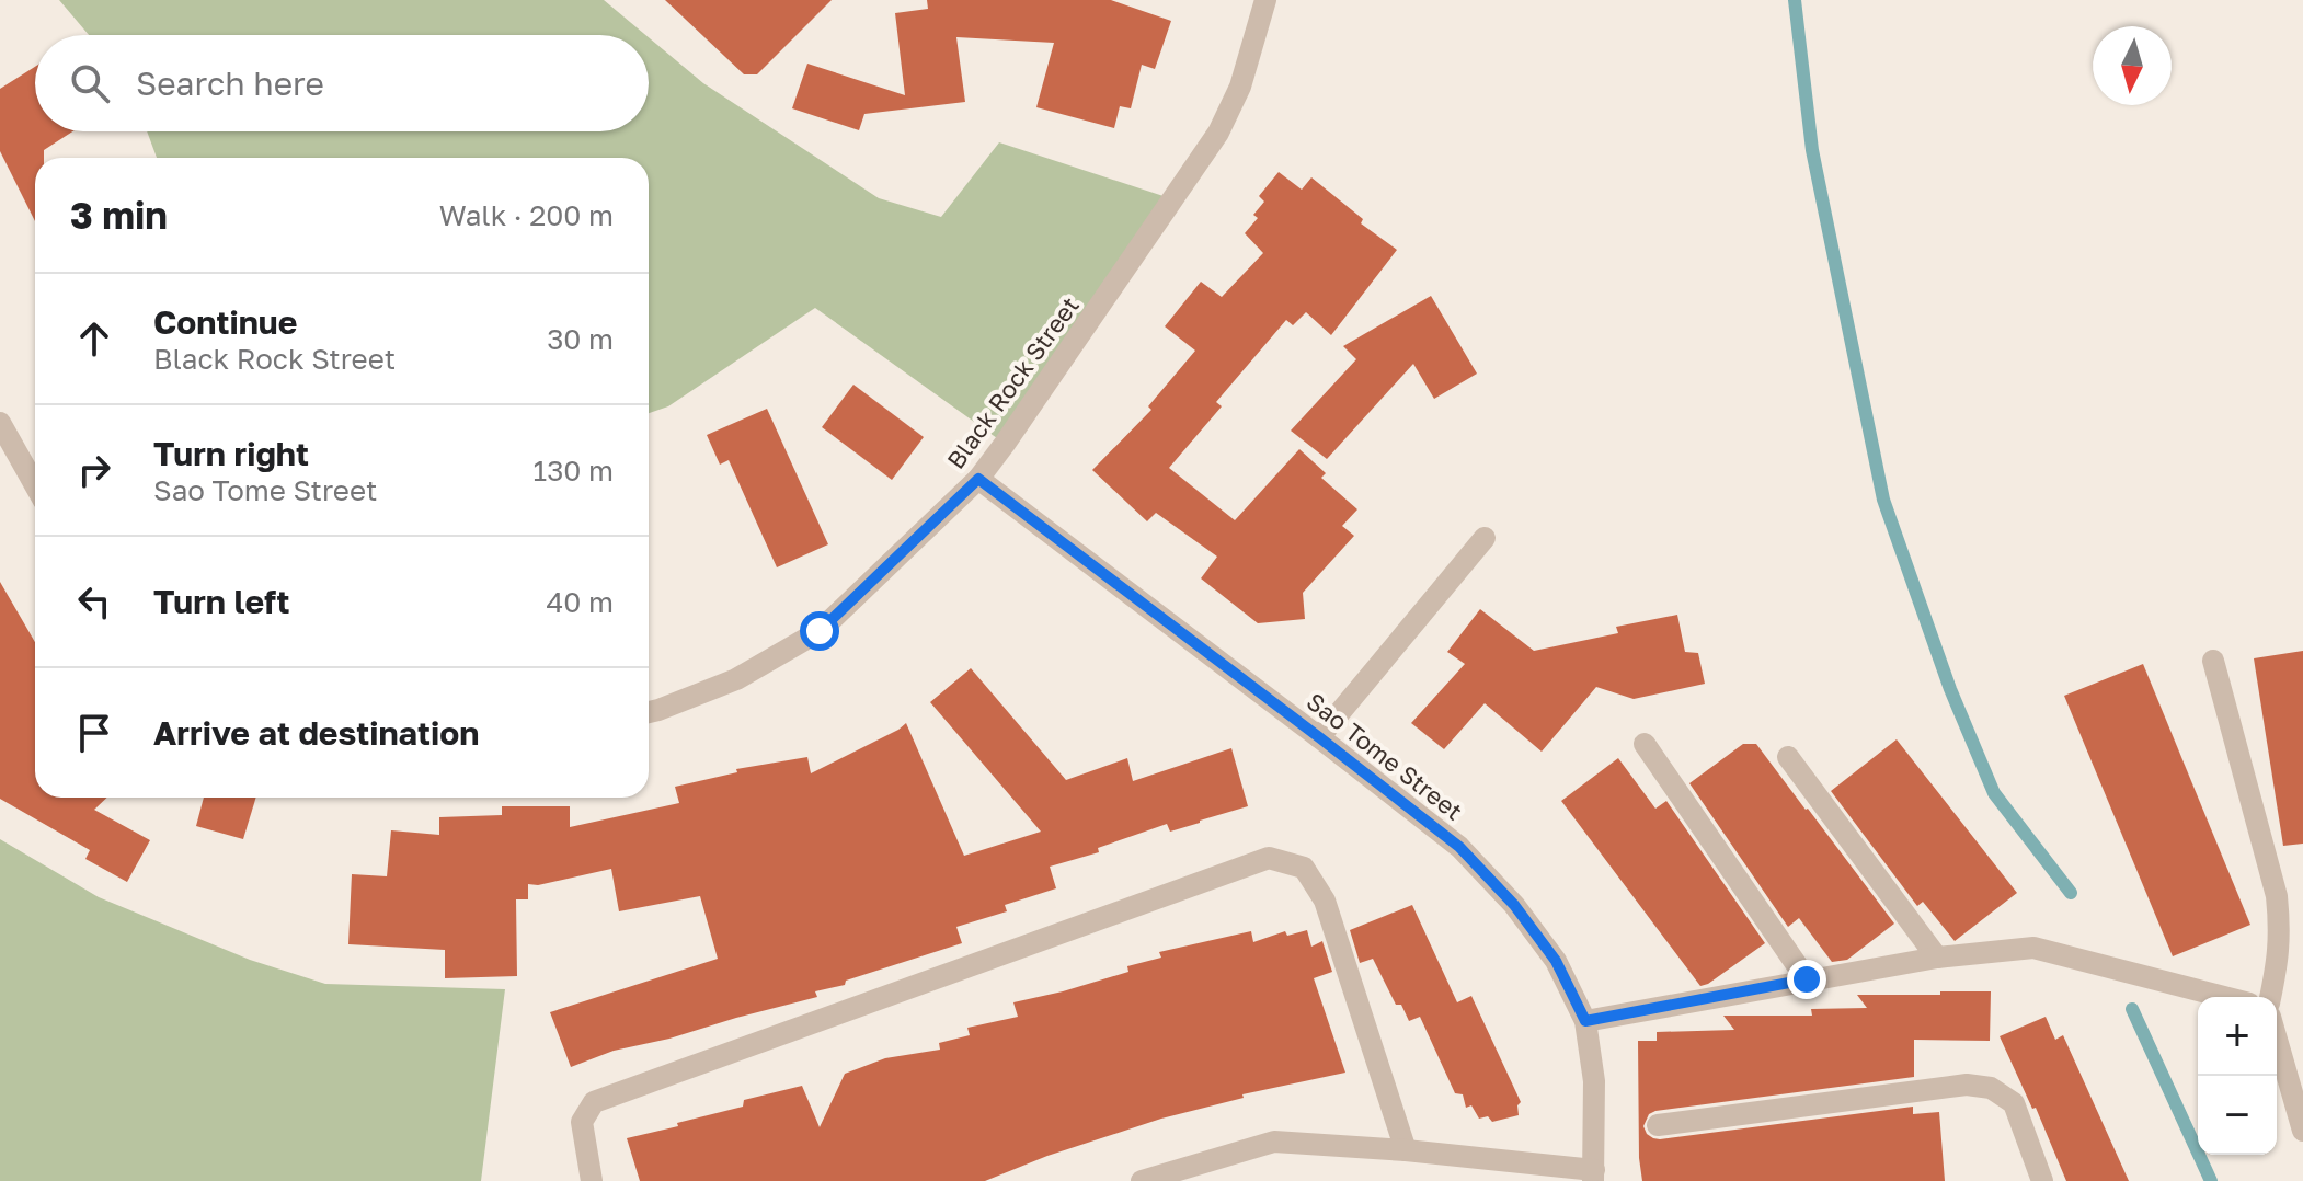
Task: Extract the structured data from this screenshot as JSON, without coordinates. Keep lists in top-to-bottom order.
{
  "streets": {
    "street": ["Black Rock Street", "Sao Tome Street"]
  },
  "crossings": [
    ["Black Rock Street", "Sao Tome Street"]
  ],
  "north": "bottom",
  "page": {
    "search": "Search here",
    "heading": ["3 min", "Walk · 200 m"],
    "list": [
      ["Continue", "Black Rock Street", "30 m"],
      ["Turn right", "Sao Tome Street", "130 m"],
      ["Turn left", "40 m"],
      "Arrive at destination"
    ],
    "map_buttons": ["+", "−"]
  }
}
